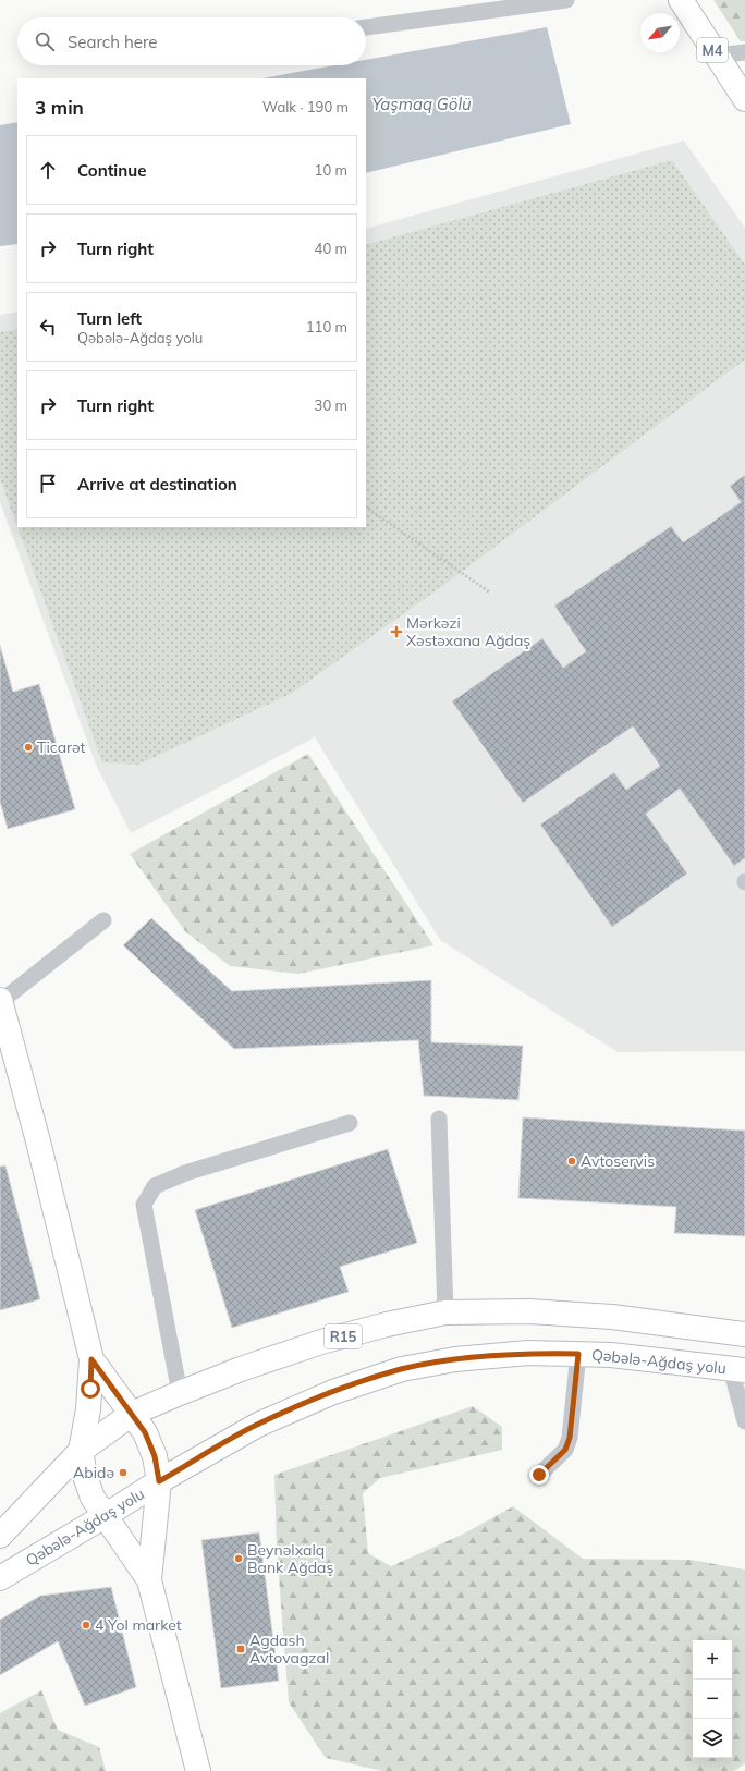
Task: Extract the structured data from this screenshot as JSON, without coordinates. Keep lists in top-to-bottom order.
{
  "streets": {
    "main road": ["M4", "R15", "Qəbələ-Ağdaş yolu"]
  },
  "water": ["Yaşmaq Gölü"],
  "places": {
    "health": ["Mərkəzi Xəstəxana Ağdaş"],
    "other": [
      "Ticarət",
      "Avtoservis",
      "Abidə",
      "Beynəlxalq Bank Ağdaş",
      "4 Yol market"
    ],
    "transit": ["Agdash Avtovagzal"]
  },
  "north": "bottom left",
  "page": {
    "search": "Search here",
    "heading": ["3 min", "Walk · 190 m"],
    "list": [
      ["Continue", "10 m"],
      ["Turn right", "40 m"],
      ["Turn left", "Qəbələ-Ağdaş yolu", "110 m"],
      ["Turn right", "30 m"],
      "Arrive at destination"
    ],
    "map_buttons": ["+", "−"]
  }
}
